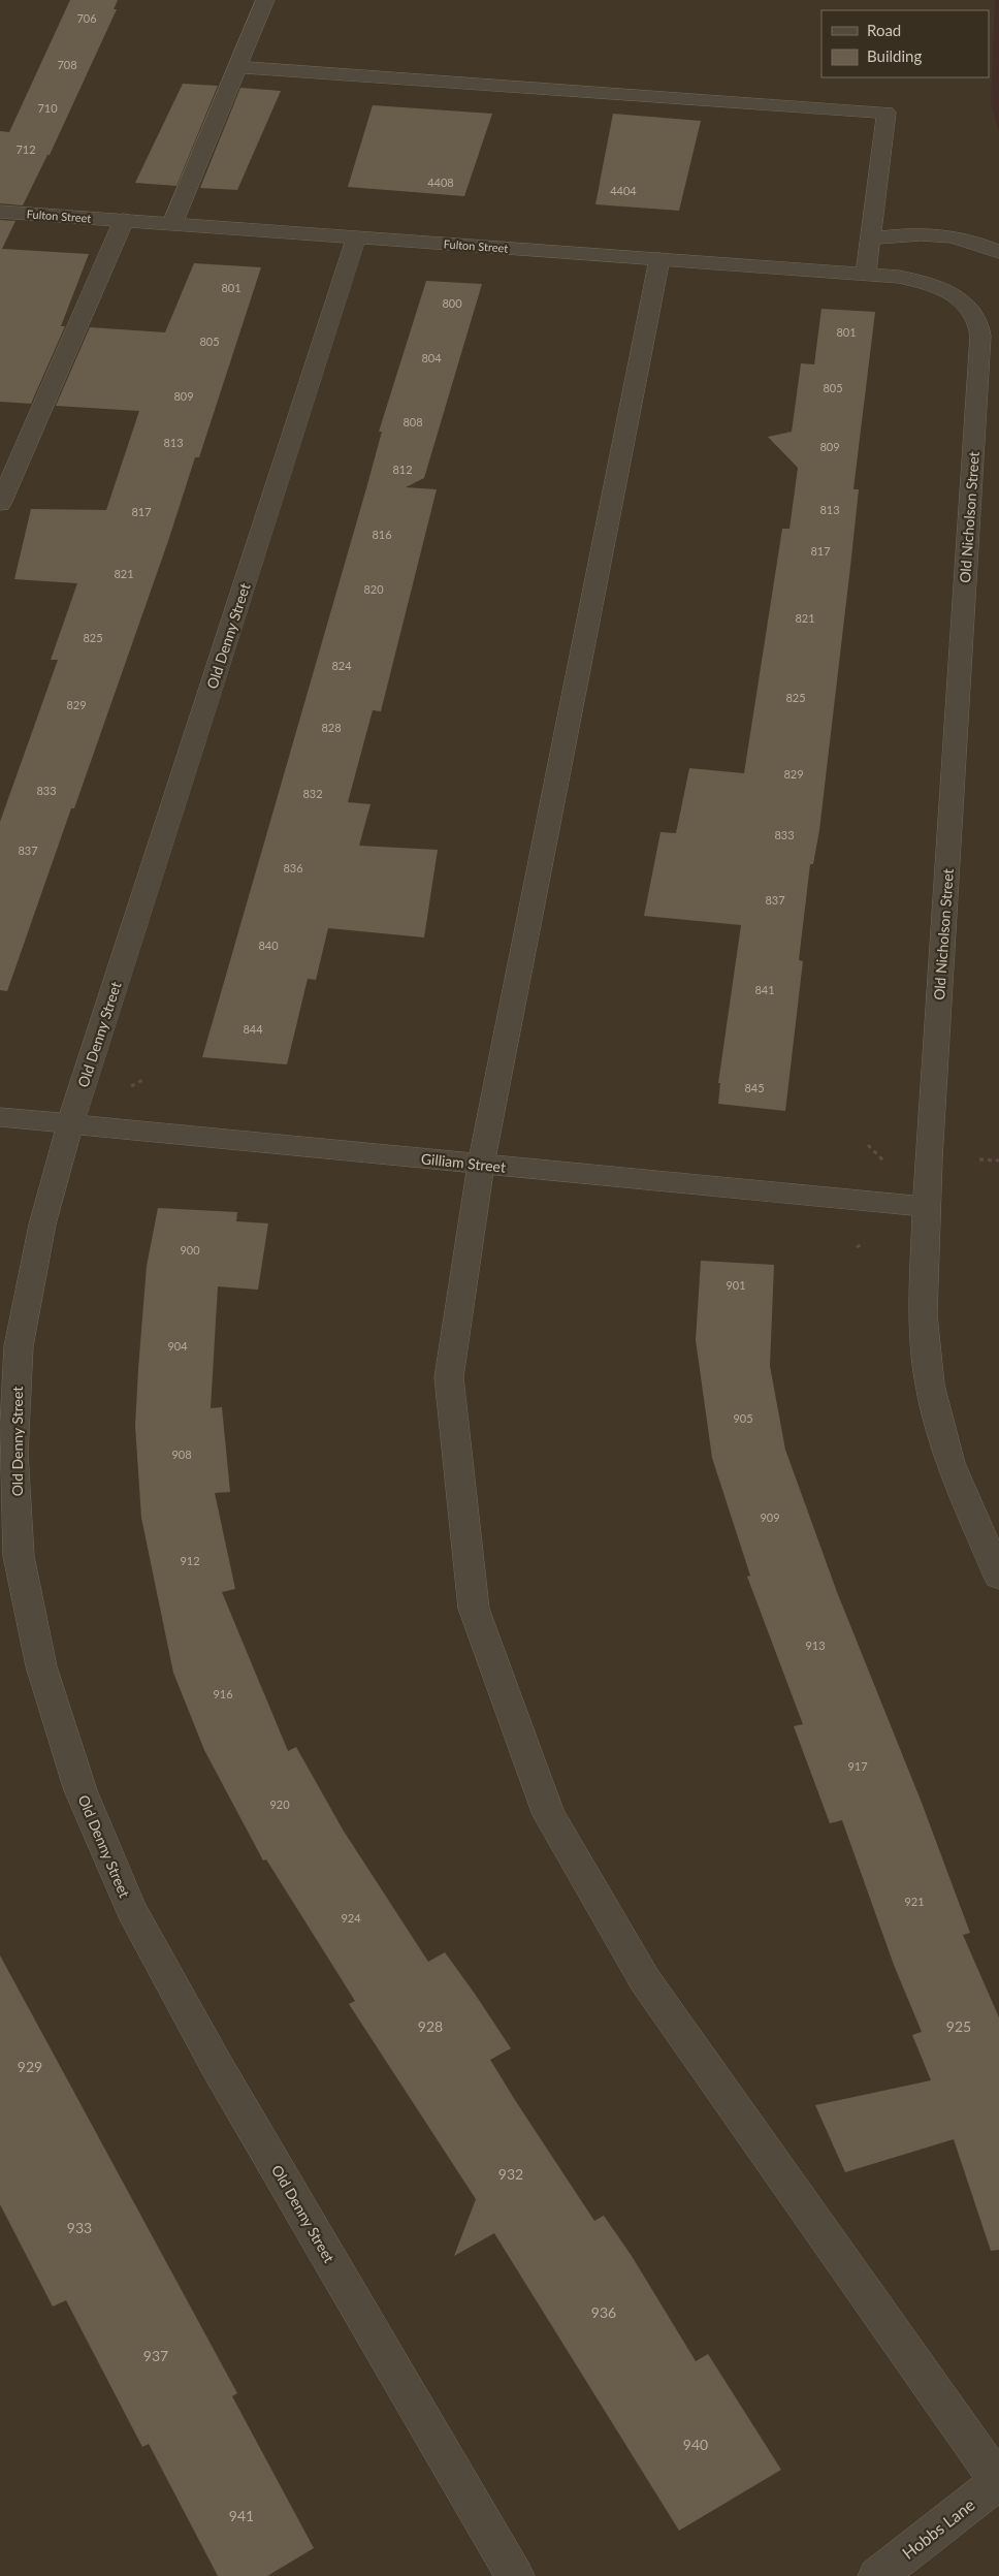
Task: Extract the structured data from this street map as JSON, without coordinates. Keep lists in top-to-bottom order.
{
  "streets": {
    "street": [
      "Fulton Street",
      "Old Nicholson Street",
      "Old Denny Street",
      "Gilliam Street",
      "Hobbs Lane"
    ]
  },
  "crossings": [
    ["Fulton Street", "Old Nicholson Street"],
    ["Fulton Street", "Old Denny Street"],
    ["Old Nicholson Street", "Gilliam Street"],
    ["Old Denny Street", "Gilliam Street"]
  ],
  "house_numbers": [
    "706",
    "708",
    "710",
    "712",
    "4408",
    "4404",
    "801",
    "800",
    "801",
    "805",
    "804",
    "805",
    "809",
    "808",
    "813",
    "809",
    "812",
    "813",
    "817",
    "816",
    "817",
    "821",
    "820",
    "821",
    "825",
    "824",
    "825",
    "829",
    "828",
    "829",
    "833",
    "832",
    "833",
    "837",
    "836",
    "837",
    "840",
    "841",
    "844",
    "845",
    "900",
    "901",
    "904",
    "905",
    "908",
    "909",
    "912",
    "913",
    "916",
    "917",
    "920",
    "921",
    "924",
    "928",
    "925",
    "929",
    "932",
    "933",
    "936",
    "937",
    "940",
    "941"
  ],
  "legend": ["Road", "Building"]
}
